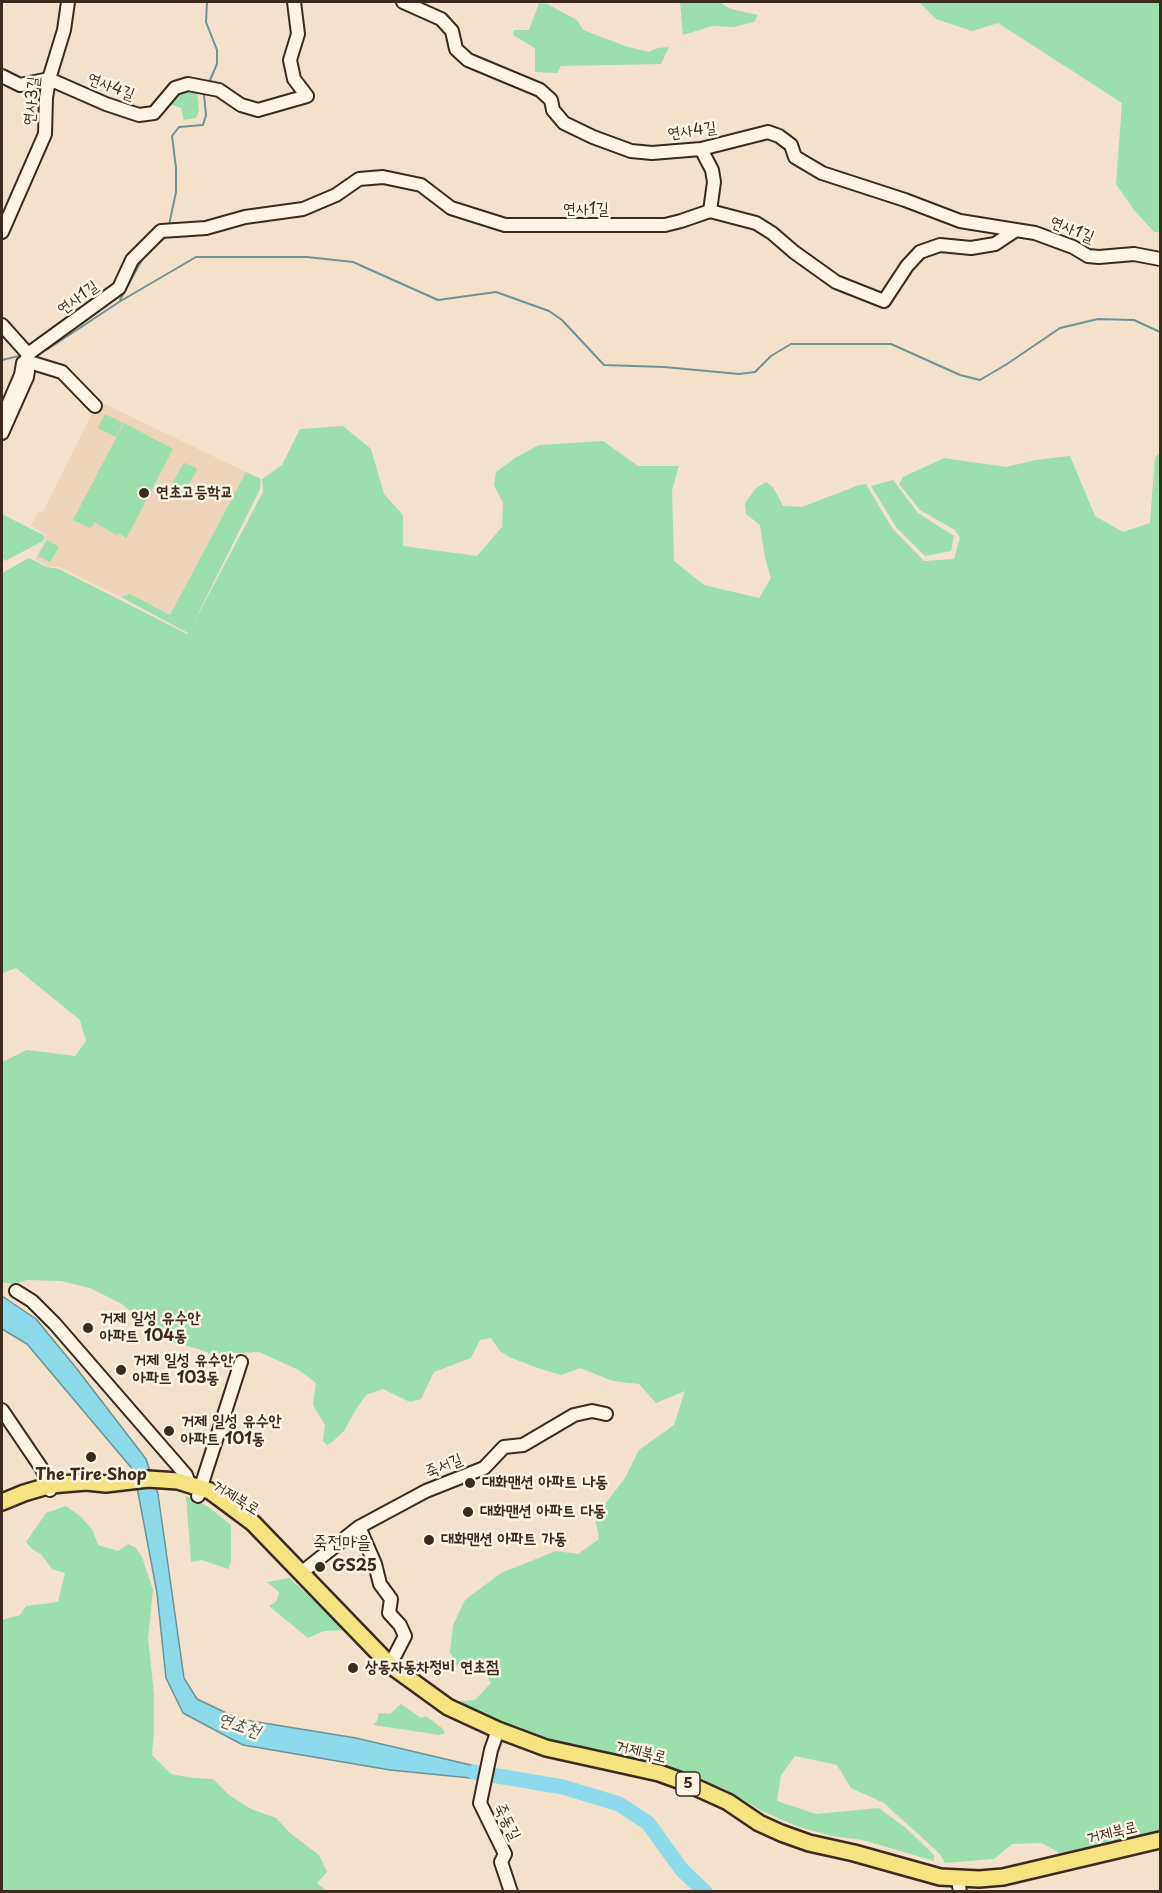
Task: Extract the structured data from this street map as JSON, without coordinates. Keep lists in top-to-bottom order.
{
  "streets": {
    "main road": ["거제북로", "5"],
    "street": [
      "연사4길",
      "연사3길",
      "연사1길",
      "죽서길",
      "죽동길"
    ]
  },
  "crossings": [
    ["연사4길", "연사3길"],
    ["연사4길", "연사1길"],
    ["죽서길", "거제북로"],
    ["거제북로", "죽동길"]
  ],
  "districts": ["죽전마을"],
  "water": ["연초천"],
  "places": [
    "연초고등학교",
    "거제 일성 유수안 아파트 104동",
    "거제 일성 유수안 아파트 103동",
    "거제 일성 유수안 아파트 101동",
    "The Tire Shop",
    "대화맨션 아파트 나동",
    "대화맨션 아파트 다동",
    "대화맨션 아파트 가동",
    "GS25",
    "상동자동차정비 연초점"
  ]
}
